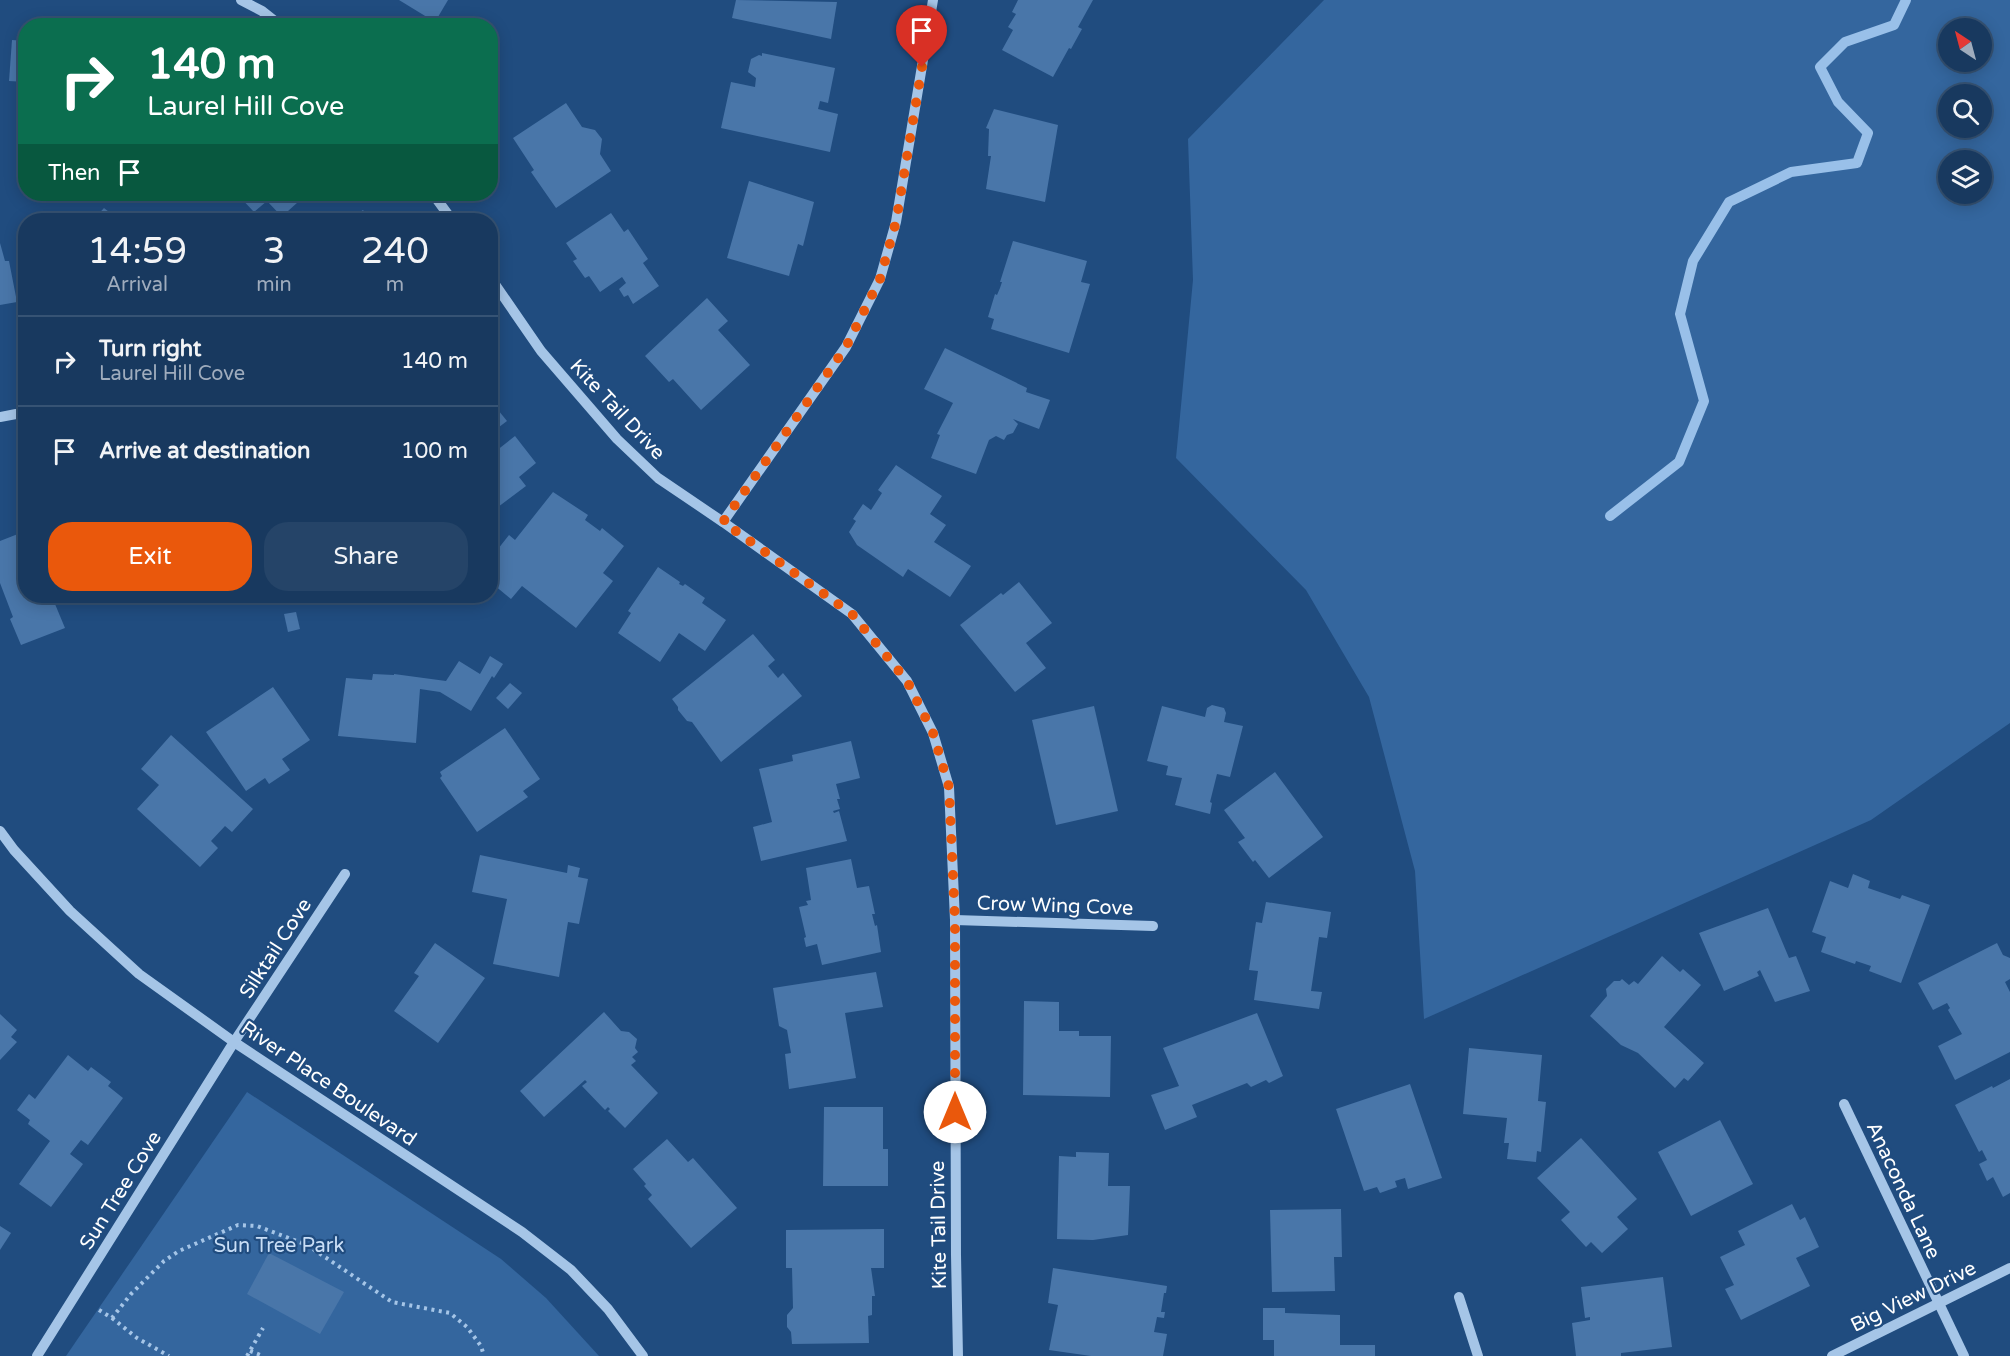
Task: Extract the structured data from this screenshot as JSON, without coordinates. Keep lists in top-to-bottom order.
{
  "streets": {
    "street": [
      "Kite Tail Drive",
      "Crow Wing Cove",
      "Silktail Cove",
      "River Place Boulevard",
      "Sun Tree Cove",
      "Anaconda Lane",
      "Big View Drive"
    ]
  },
  "crossings": [
    ["Kite Tail Drive", "Crow Wing Cove"],
    ["Silktail Cove", "River Place Boulevard"],
    ["Silktail Cove", "Sun Tree Cove"],
    ["River Place Boulevard", "Sun Tree Cove"],
    ["Anaconda Lane", "Big View Drive"]
  ],
  "parks": ["Sun Tree Park"],
  "north": "top left",
  "page": {
    "turn": ["140 m", "Laurel Hill Cove"],
    "then": "Then",
    "eta": [
      "14:59",
      "Arrival",
      "3",
      "min",
      "240",
      "m"
    ],
    "list": [
      {
        "name": "Turn right",
        "note": "Laurel Hill Cove",
        "value": "140 m"
      },
      {
        "name": "Arrive at destination",
        "value": "100 m"
      }
    ],
    "buttons": ["Exit", "Share"]
  }
}
